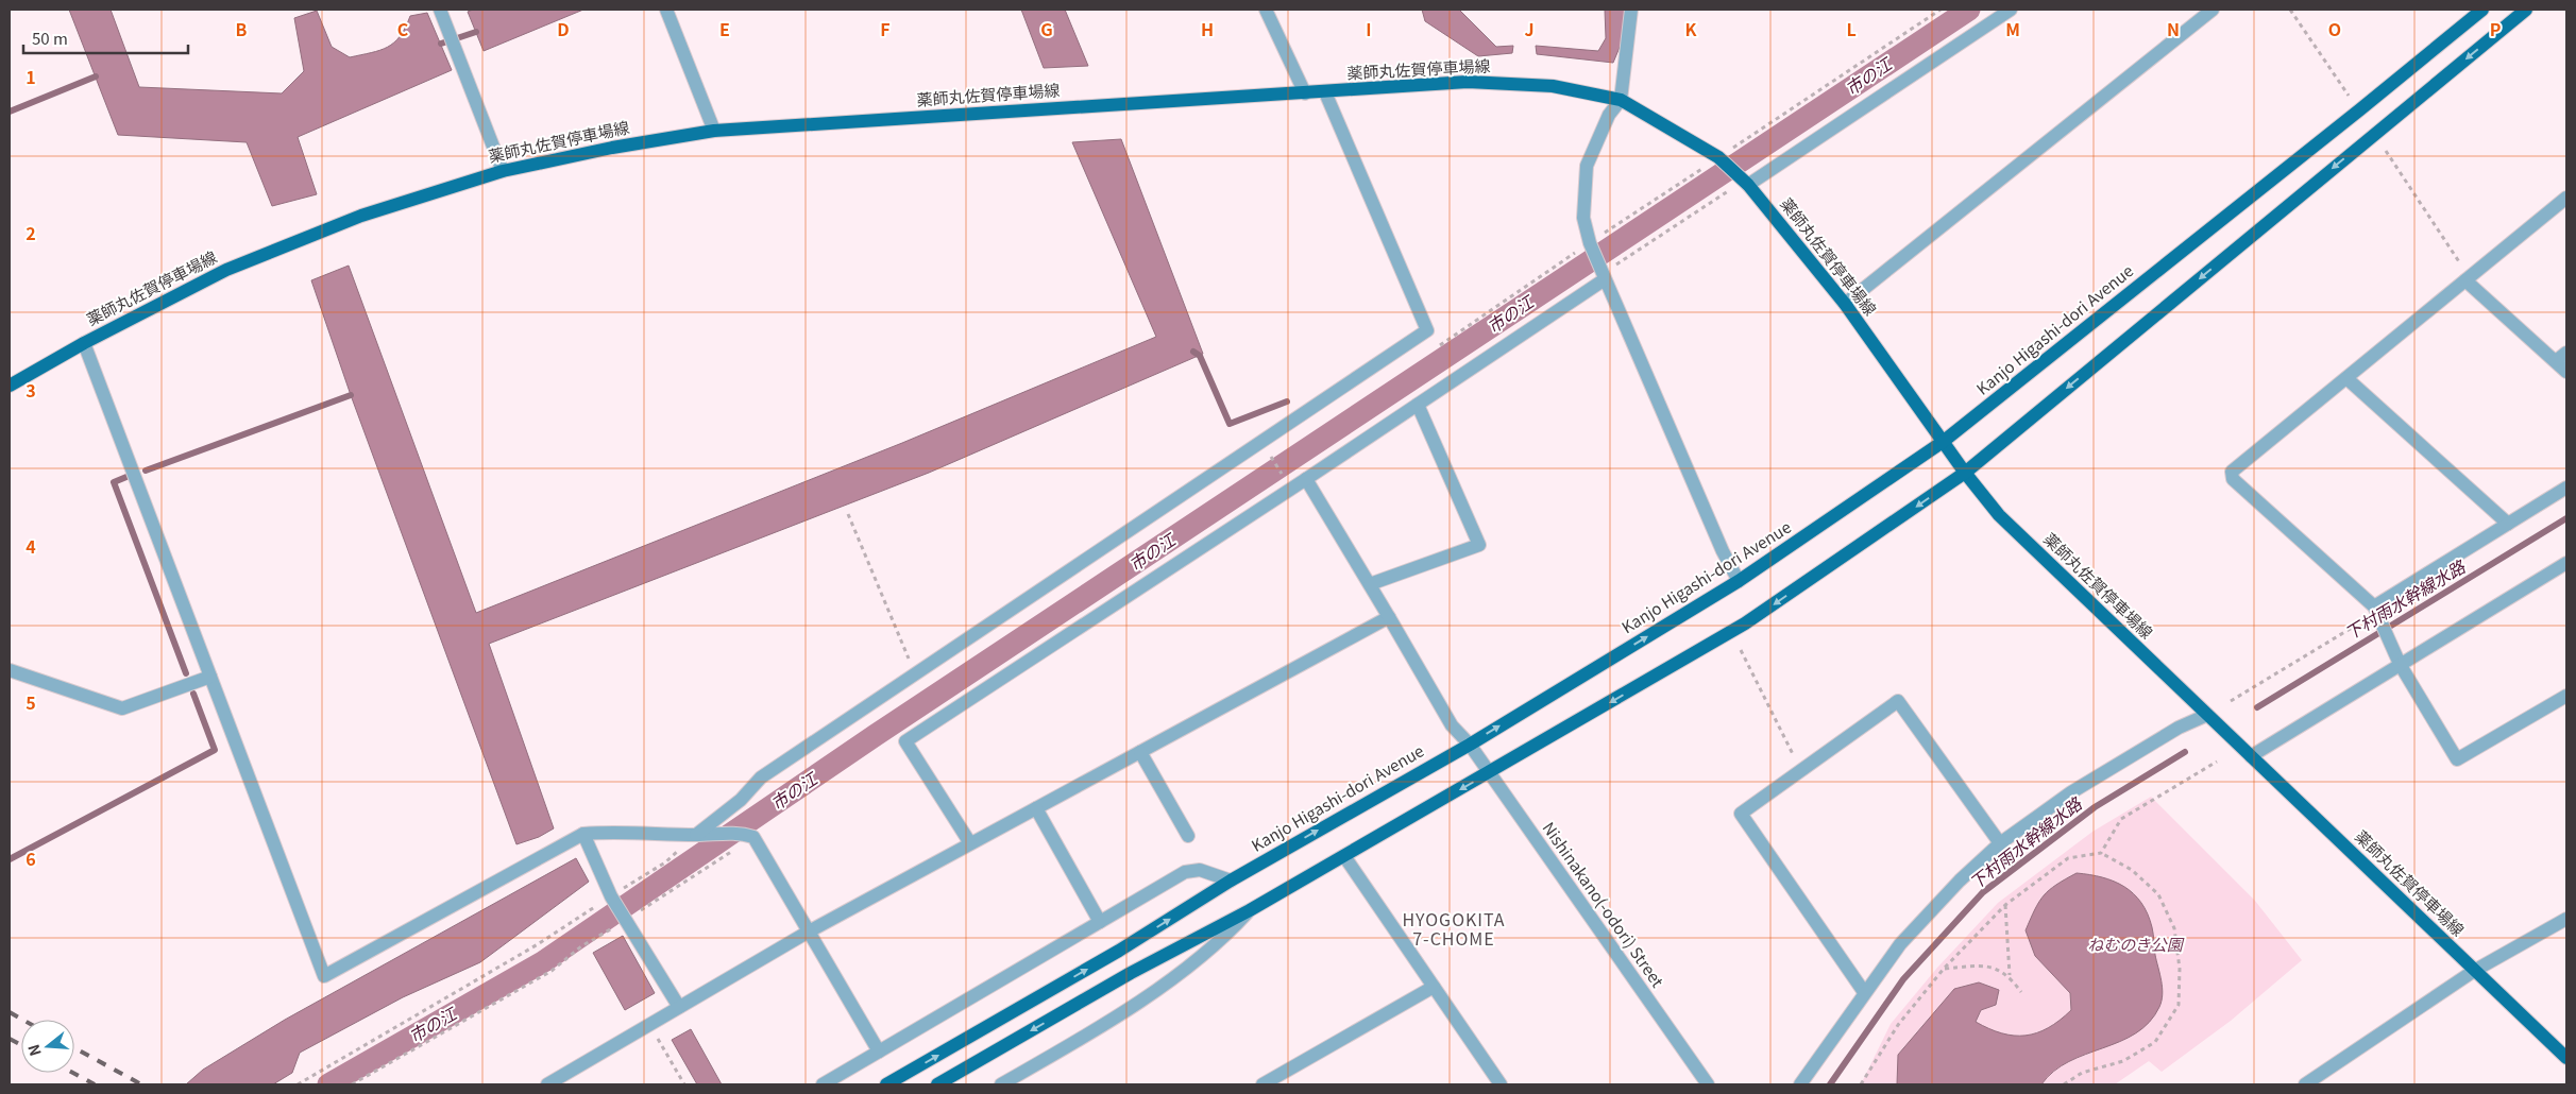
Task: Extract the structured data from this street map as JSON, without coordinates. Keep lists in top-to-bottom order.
{
  "streets": {
    "main road": ["薬師丸佐賀停車場線", "Kanjo Higashi-dori Avenue"],
    "street": ["Nishinakano(-odori) Street"]
  },
  "crossings": [
    ["薬師丸佐賀停車場線", "Kanjo Higashi-dori Avenue"],
    ["Kanjo Higashi-dori Avenue", "Nishinakano(-odori) Street"]
  ],
  "districts": ["HYOGOKITA 7-CHOME"],
  "water": ["市の江", "下村雨水幹線水路"],
  "parks": ["ねむのき公園"],
  "scale_bar": "50 m",
  "north": "left",
  "grid": {
    "columns": [
      "B",
      "C",
      "D",
      "E",
      "F",
      "G",
      "H",
      "I",
      "J",
      "K",
      "L",
      "M",
      "N",
      "O",
      "P"
    ],
    "rows": [
      "1",
      "2",
      "3",
      "4",
      "5",
      "6"
    ]
  }
}
